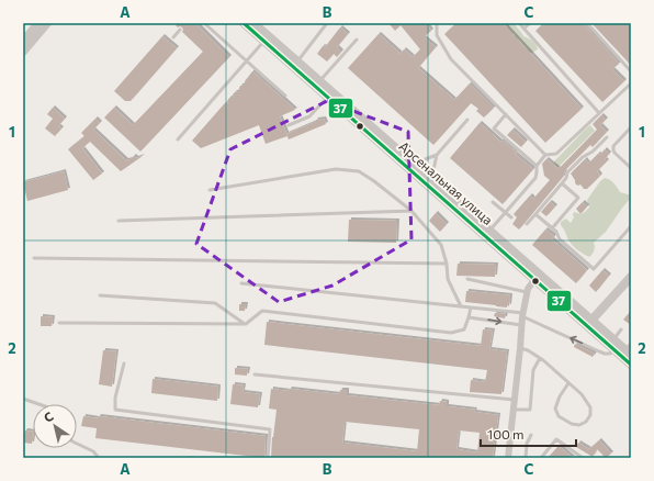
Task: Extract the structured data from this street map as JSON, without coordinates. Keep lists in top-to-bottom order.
{
  "streets": {
    "street": ["Арсенальная улица"]
  },
  "lines": ["transit line 37"],
  "scale_bar": "100 m",
  "north": "top left",
  "grid": {
    "columns": ["A", "B", "C"],
    "rows": ["1", "2"]
  }
}
